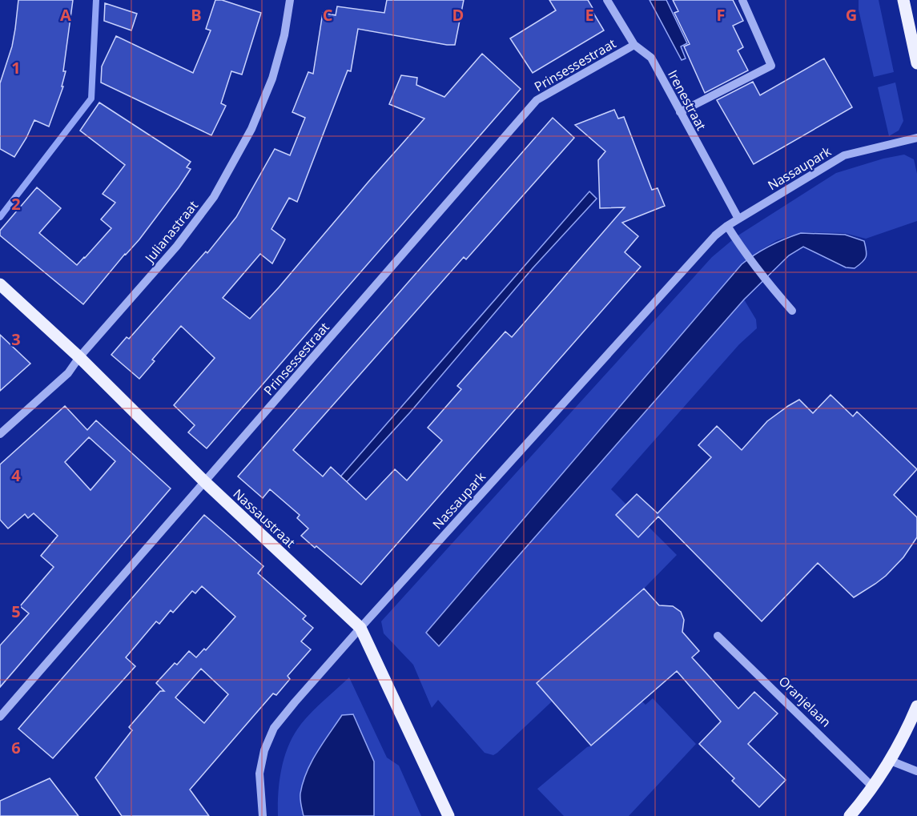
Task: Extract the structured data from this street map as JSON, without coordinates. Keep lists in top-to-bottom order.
{
  "streets": {
    "main road": ["Nassaustraat"],
    "street": [
      "Prinsessestraat",
      "Irenestraat",
      "Nassaupark",
      "Julianastraat",
      "Oranjelaan"
    ]
  },
  "crossings": [
    ["Prinsessestraat", "Irenestraat"],
    ["Prinsessestraat", "Nassaustraat"],
    ["Irenestraat", "Nassaupark"],
    ["Nassaupark", "Nassaustraat"],
    ["Julianastraat", "Nassaustraat"]
  ],
  "grid": {
    "columns": [
      "A",
      "B",
      "C",
      "D",
      "E",
      "F",
      "G"
    ],
    "rows": [
      "1",
      "2",
      "3",
      "4",
      "5",
      "6"
    ]
  }
}
